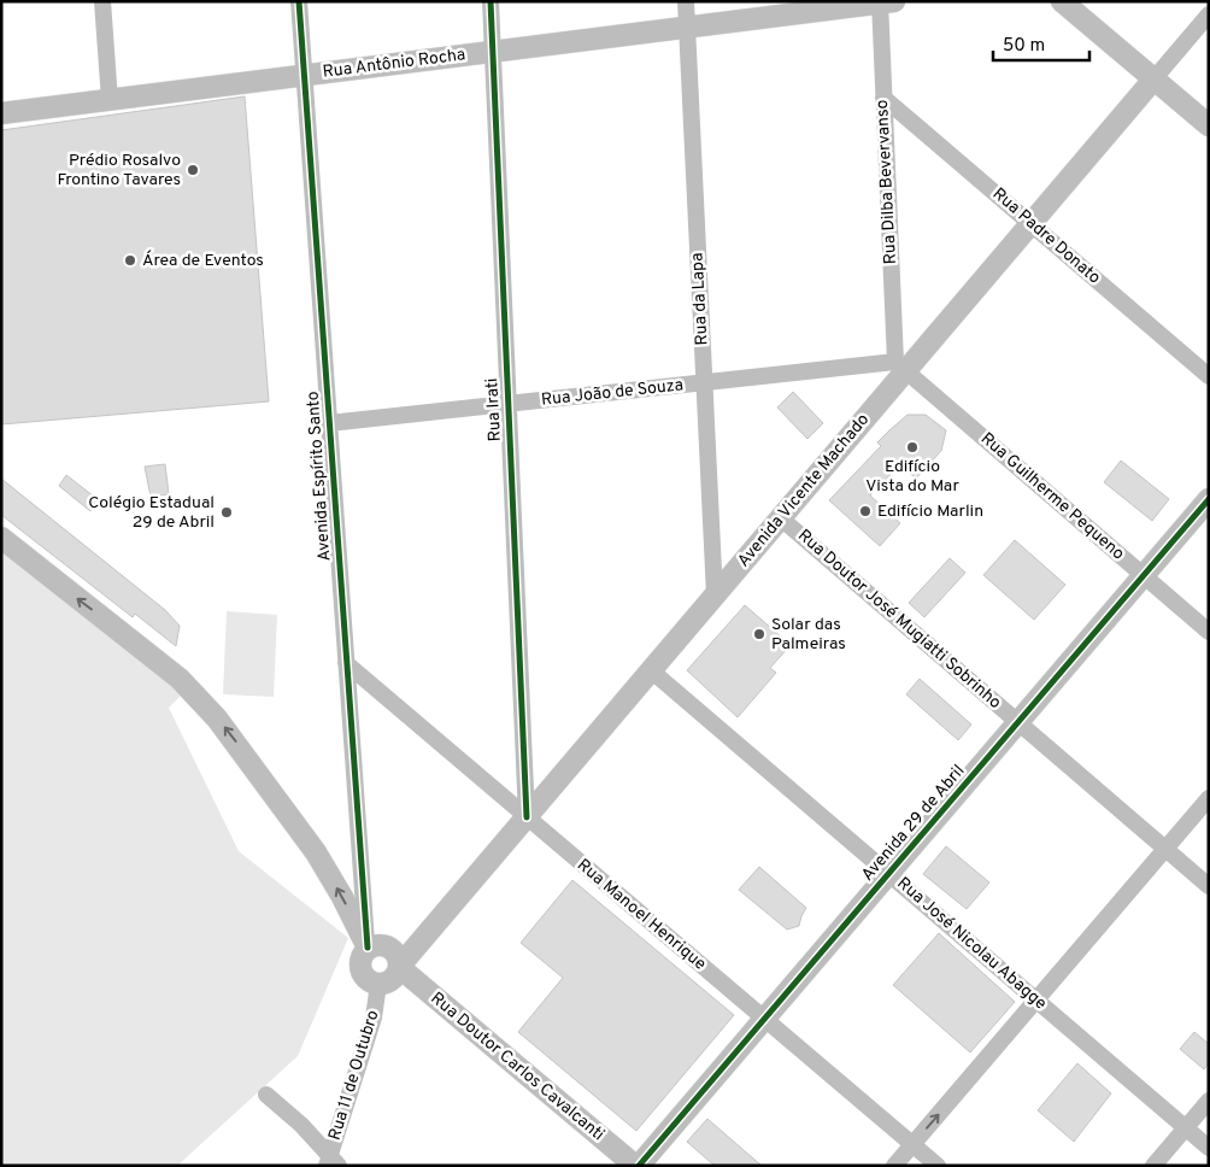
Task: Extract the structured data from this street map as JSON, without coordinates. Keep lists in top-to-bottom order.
{
  "streets": {
    "main road": [
      "Rua Antônio Rocha",
      "Avenida Vicente Machado",
      "Avenida 29 de Abril",
      "Rua Doutor Carlos Cavalcanti"
    ],
    "street": [
      "Rua Dilba Bevervanso",
      "Rua Padre Donato",
      "Rua da Lapa",
      "Rua João de Souza",
      "Rua Irati",
      "Avenida Espírito Santo",
      "Rua Guilherme Pequeno",
      "Rua Doutor José Mugiatti Sobrinho",
      "Rua Manoel Henrique",
      "Rua José Nicolau Abagge",
      "Rua 11 de Outubro"
    ]
  },
  "crossings": [
    ["Rua Antônio Rocha", "Rua Dilba Bevervanso"],
    ["Rua Antônio Rocha", "Rua da Lapa"],
    ["Rua Antônio Rocha", "Rua Irati"],
    ["Rua Antônio Rocha", "Avenida Espírito Santo"],
    ["Rua Dilba Bevervanso", "Rua Padre Donato"],
    ["Rua Dilba Bevervanso", "Rua João de Souza"],
    ["Rua Dilba Bevervanso", "Avenida Vicente Machado"],
    ["Rua Dilba Bevervanso", "Rua Guilherme Pequeno"],
    ["Rua Padre Donato", "Avenida Vicente Machado"],
    ["Rua da Lapa", "Rua João de Souza"],
    ["Rua da Lapa", "Avenida Vicente Machado"],
    ["Rua João de Souza", "Rua Irati"],
    ["Rua João de Souza", "Avenida Espírito Santo"],
    ["Rua João de Souza", "Avenida Vicente Machado"],
    ["Rua João de Souza", "Rua Guilherme Pequeno"],
    ["Rua Irati", "Avenida Vicente Machado"],
    ["Rua Irati", "Rua Manoel Henrique"],
    ["Avenida Espírito Santo", "Avenida Vicente Machado"],
    ["Avenida Espírito Santo", "Rua Manoel Henrique"],
    ["Avenida Espírito Santo", "Rua Doutor Carlos Cavalcanti"],
    ["Avenida Espírito Santo", "Rua 11 de Outubro"],
    ["Avenida Vicente Machado", "Rua Guilherme Pequeno"],
    ["Avenida Vicente Machado", "Rua Doutor José Mugiatti Sobrinho"],
    ["Avenida Vicente Machado", "Rua Manoel Henrique"],
    ["Avenida Vicente Machado", "Rua José Nicolau Abagge"],
    ["Avenida Vicente Machado", "Rua Doutor Carlos Cavalcanti"],
    ["Avenida Vicente Machado", "Rua 11 de Outubro"],
    ["Rua Guilherme Pequeno", "Avenida 29 de Abril"],
    ["Rua Doutor José Mugiatti Sobrinho", "Avenida 29 de Abril"],
    ["Avenida 29 de Abril", "Rua Manoel Henrique"],
    ["Avenida 29 de Abril", "Rua José Nicolau Abagge"],
    ["Avenida 29 de Abril", "Rua Doutor Carlos Cavalcanti"],
    ["Rua Doutor Carlos Cavalcanti", "Rua 11 de Outubro"]
  ],
  "places": [
    "Prédio Rosalvo Frontino Tavares",
    "Área de Eventos",
    "Edifício Vista do Mar",
    "Edifício Marlin",
    "Colégio Estadual 29 de Abril",
    "Solar das Palmeiras"
  ],
  "scale_bar": "50 m"
}
